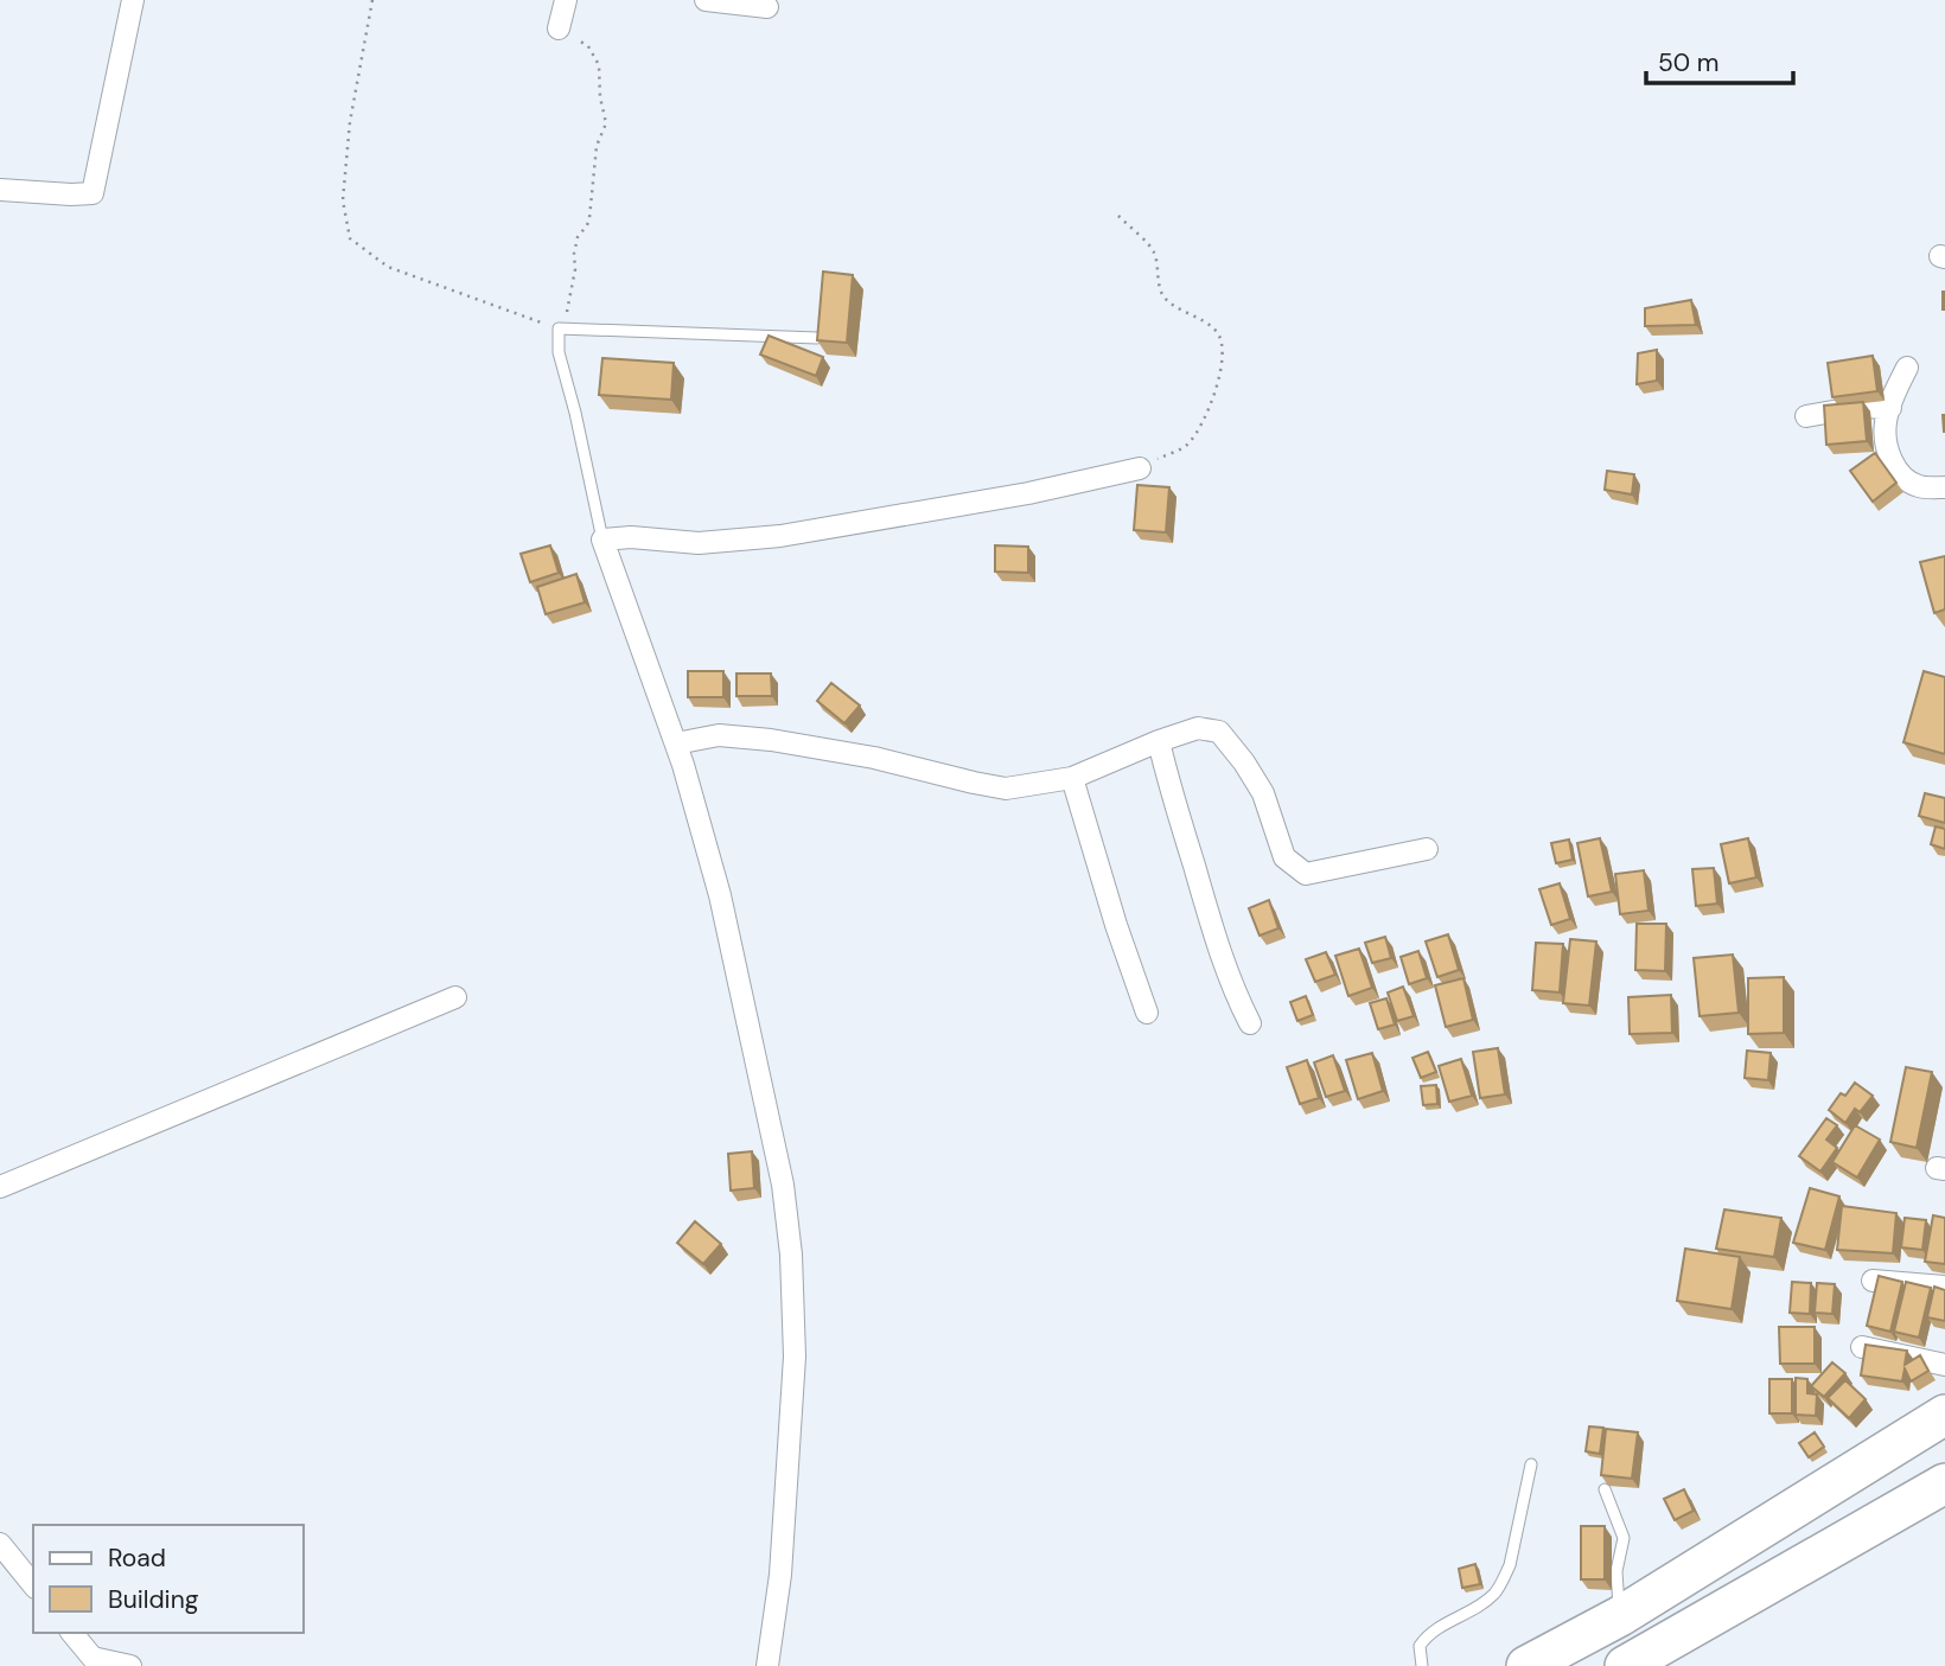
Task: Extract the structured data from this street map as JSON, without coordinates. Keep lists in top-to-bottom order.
{
  "legend": ["Road", "Building"],
  "scale_bar": "50 m"
}
